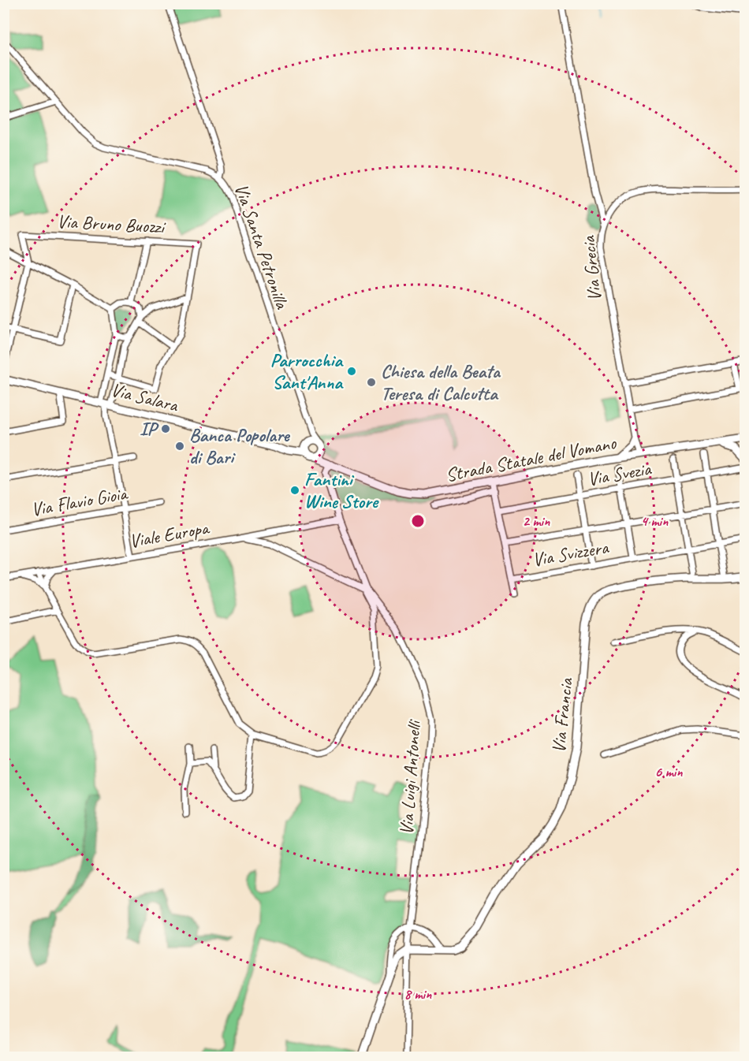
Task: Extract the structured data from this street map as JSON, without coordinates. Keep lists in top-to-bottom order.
{
  "streets": {
    "main road": ["Via Salara", "Strada Statale del Vomano", "Via Francia"],
    "street": [
      "Via Bruno Buozzi",
      "Via Santa Petronilla",
      "Via Grecia",
      "Via Svezia",
      "Via Flavio Gioia",
      "Viale Europa",
      "Via Svizzera",
      "Via Luigi Antonelli"
    ]
  },
  "crossings": [
    ["Via Santa Petronilla", "Via Salara"],
    ["Via Santa Petronilla", "Strada Statale del Vomano"],
    ["Via Grecia", "Strada Statale del Vomano"],
    ["Via Salara", "Strada Statale del Vomano"],
    ["Strada Statale del Vomano", "Via Luigi Antonelli"],
    ["Viale Europa", "Via Luigi Antonelli"]
  ],
  "places": [
    "Parrocchia Sant'Anna",
    "Chiesa della Beata Teresa di Calcutta",
    "IP",
    "Banca Popolare di Bari",
    "Fantini Wine Store"
  ],
  "rings": [
    "2 min",
    "4 min",
    "6 min",
    "8 min"
  ]
}
